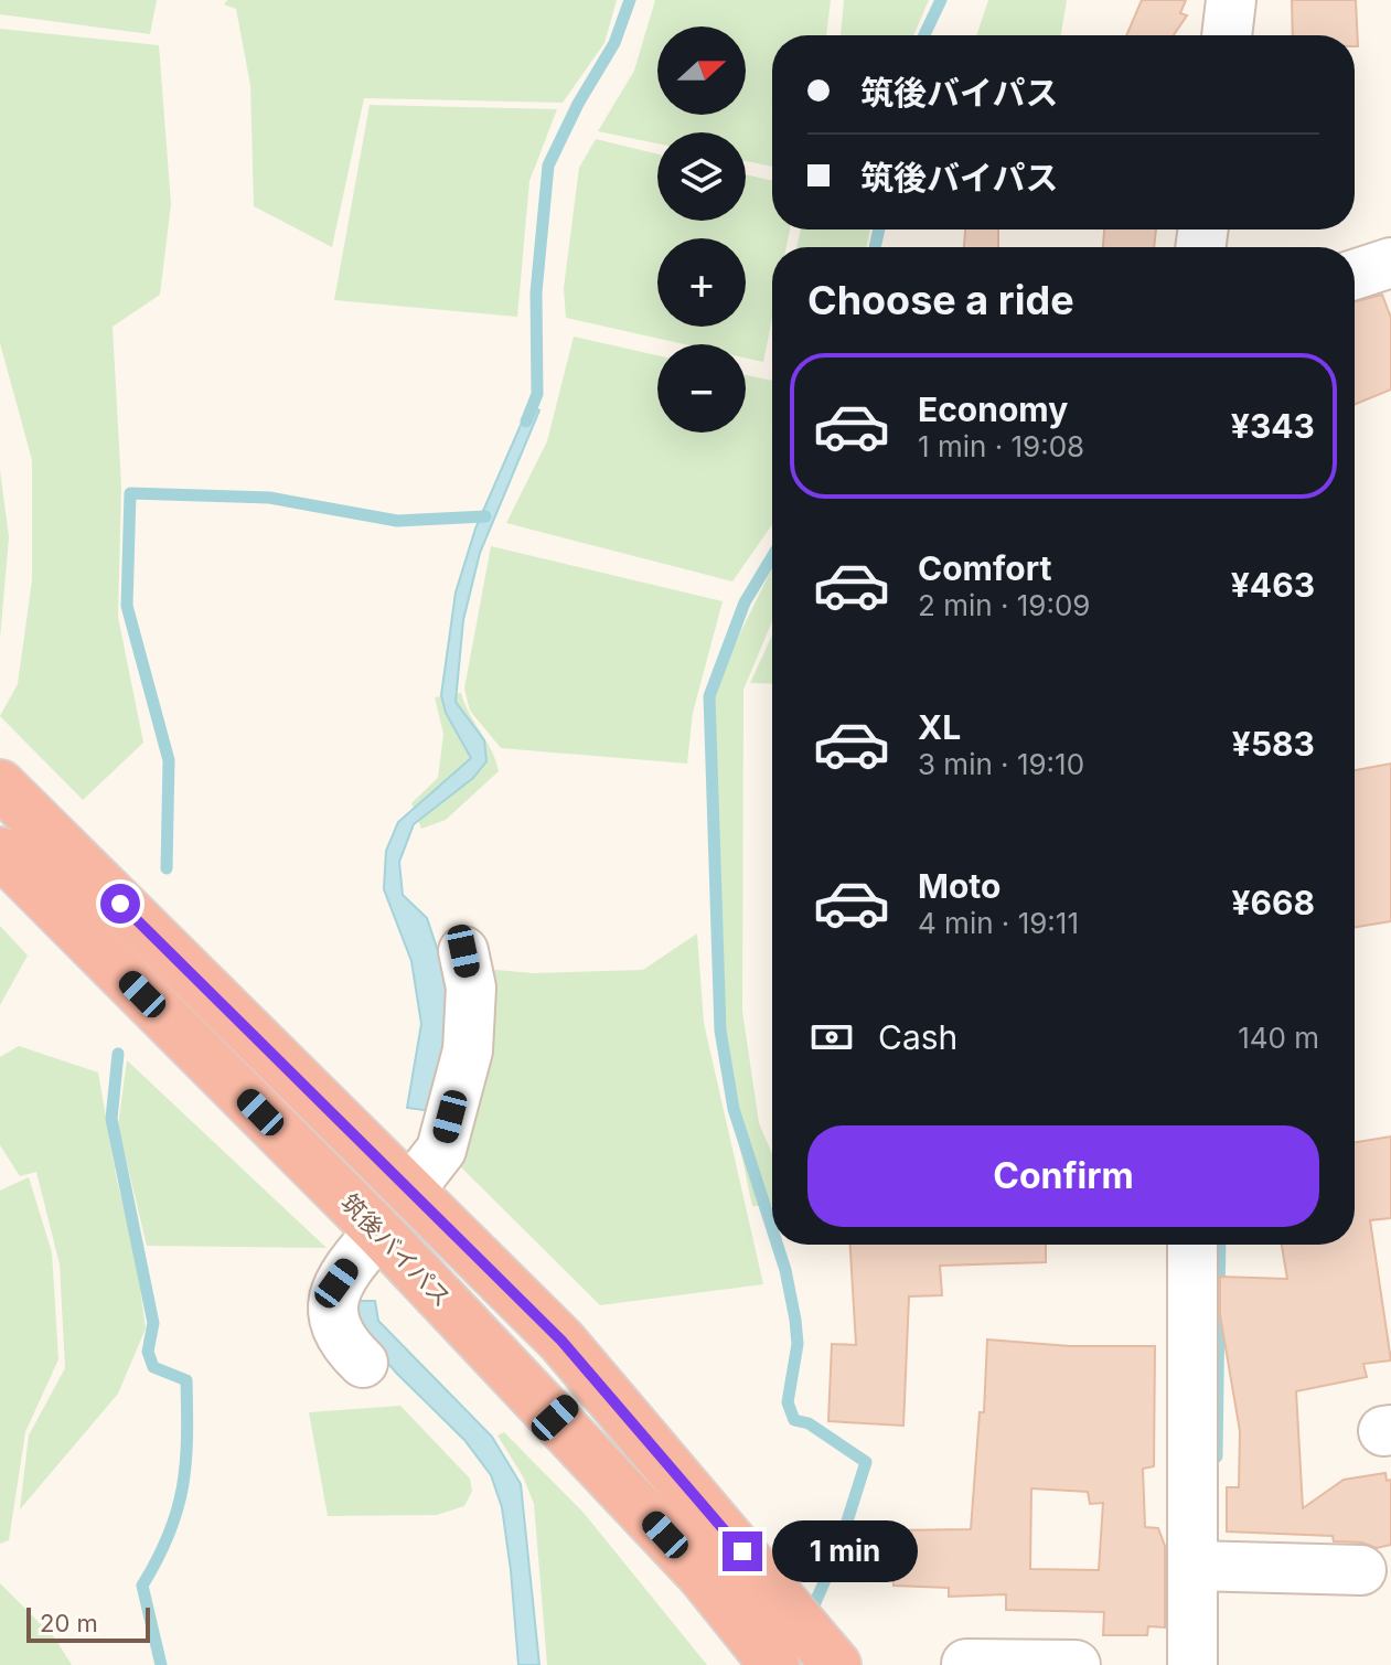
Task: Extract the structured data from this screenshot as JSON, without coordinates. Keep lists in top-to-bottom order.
{
  "streets": {
    "highway": ["筑後バイパス"]
  },
  "scale_bar": "20 m",
  "north": "right",
  "page": {
    "map_buttons": ["+", "−"],
    "banner": ["筑後バイパス", "筑後バイパス"],
    "heading": "Choose a ride",
    "list": [
      {
        "name": "Economy",
        "note": "1 min · 19:08",
        "value": "¥343"
      },
      {
        "name": "Comfort",
        "note": "2 min · 19:09",
        "value": "¥463"
      },
      {
        "name": "XL",
        "note": "3 min · 19:10",
        "value": "¥583"
      },
      {
        "name": "Moto",
        "note": "4 min · 19:11",
        "value": "¥668"
      }
    ],
    "pay": ["Cash", "140 m"],
    "buttons": "Confirm",
    "bubble": "1 min",
    "scale": "20 m"
  }
}
